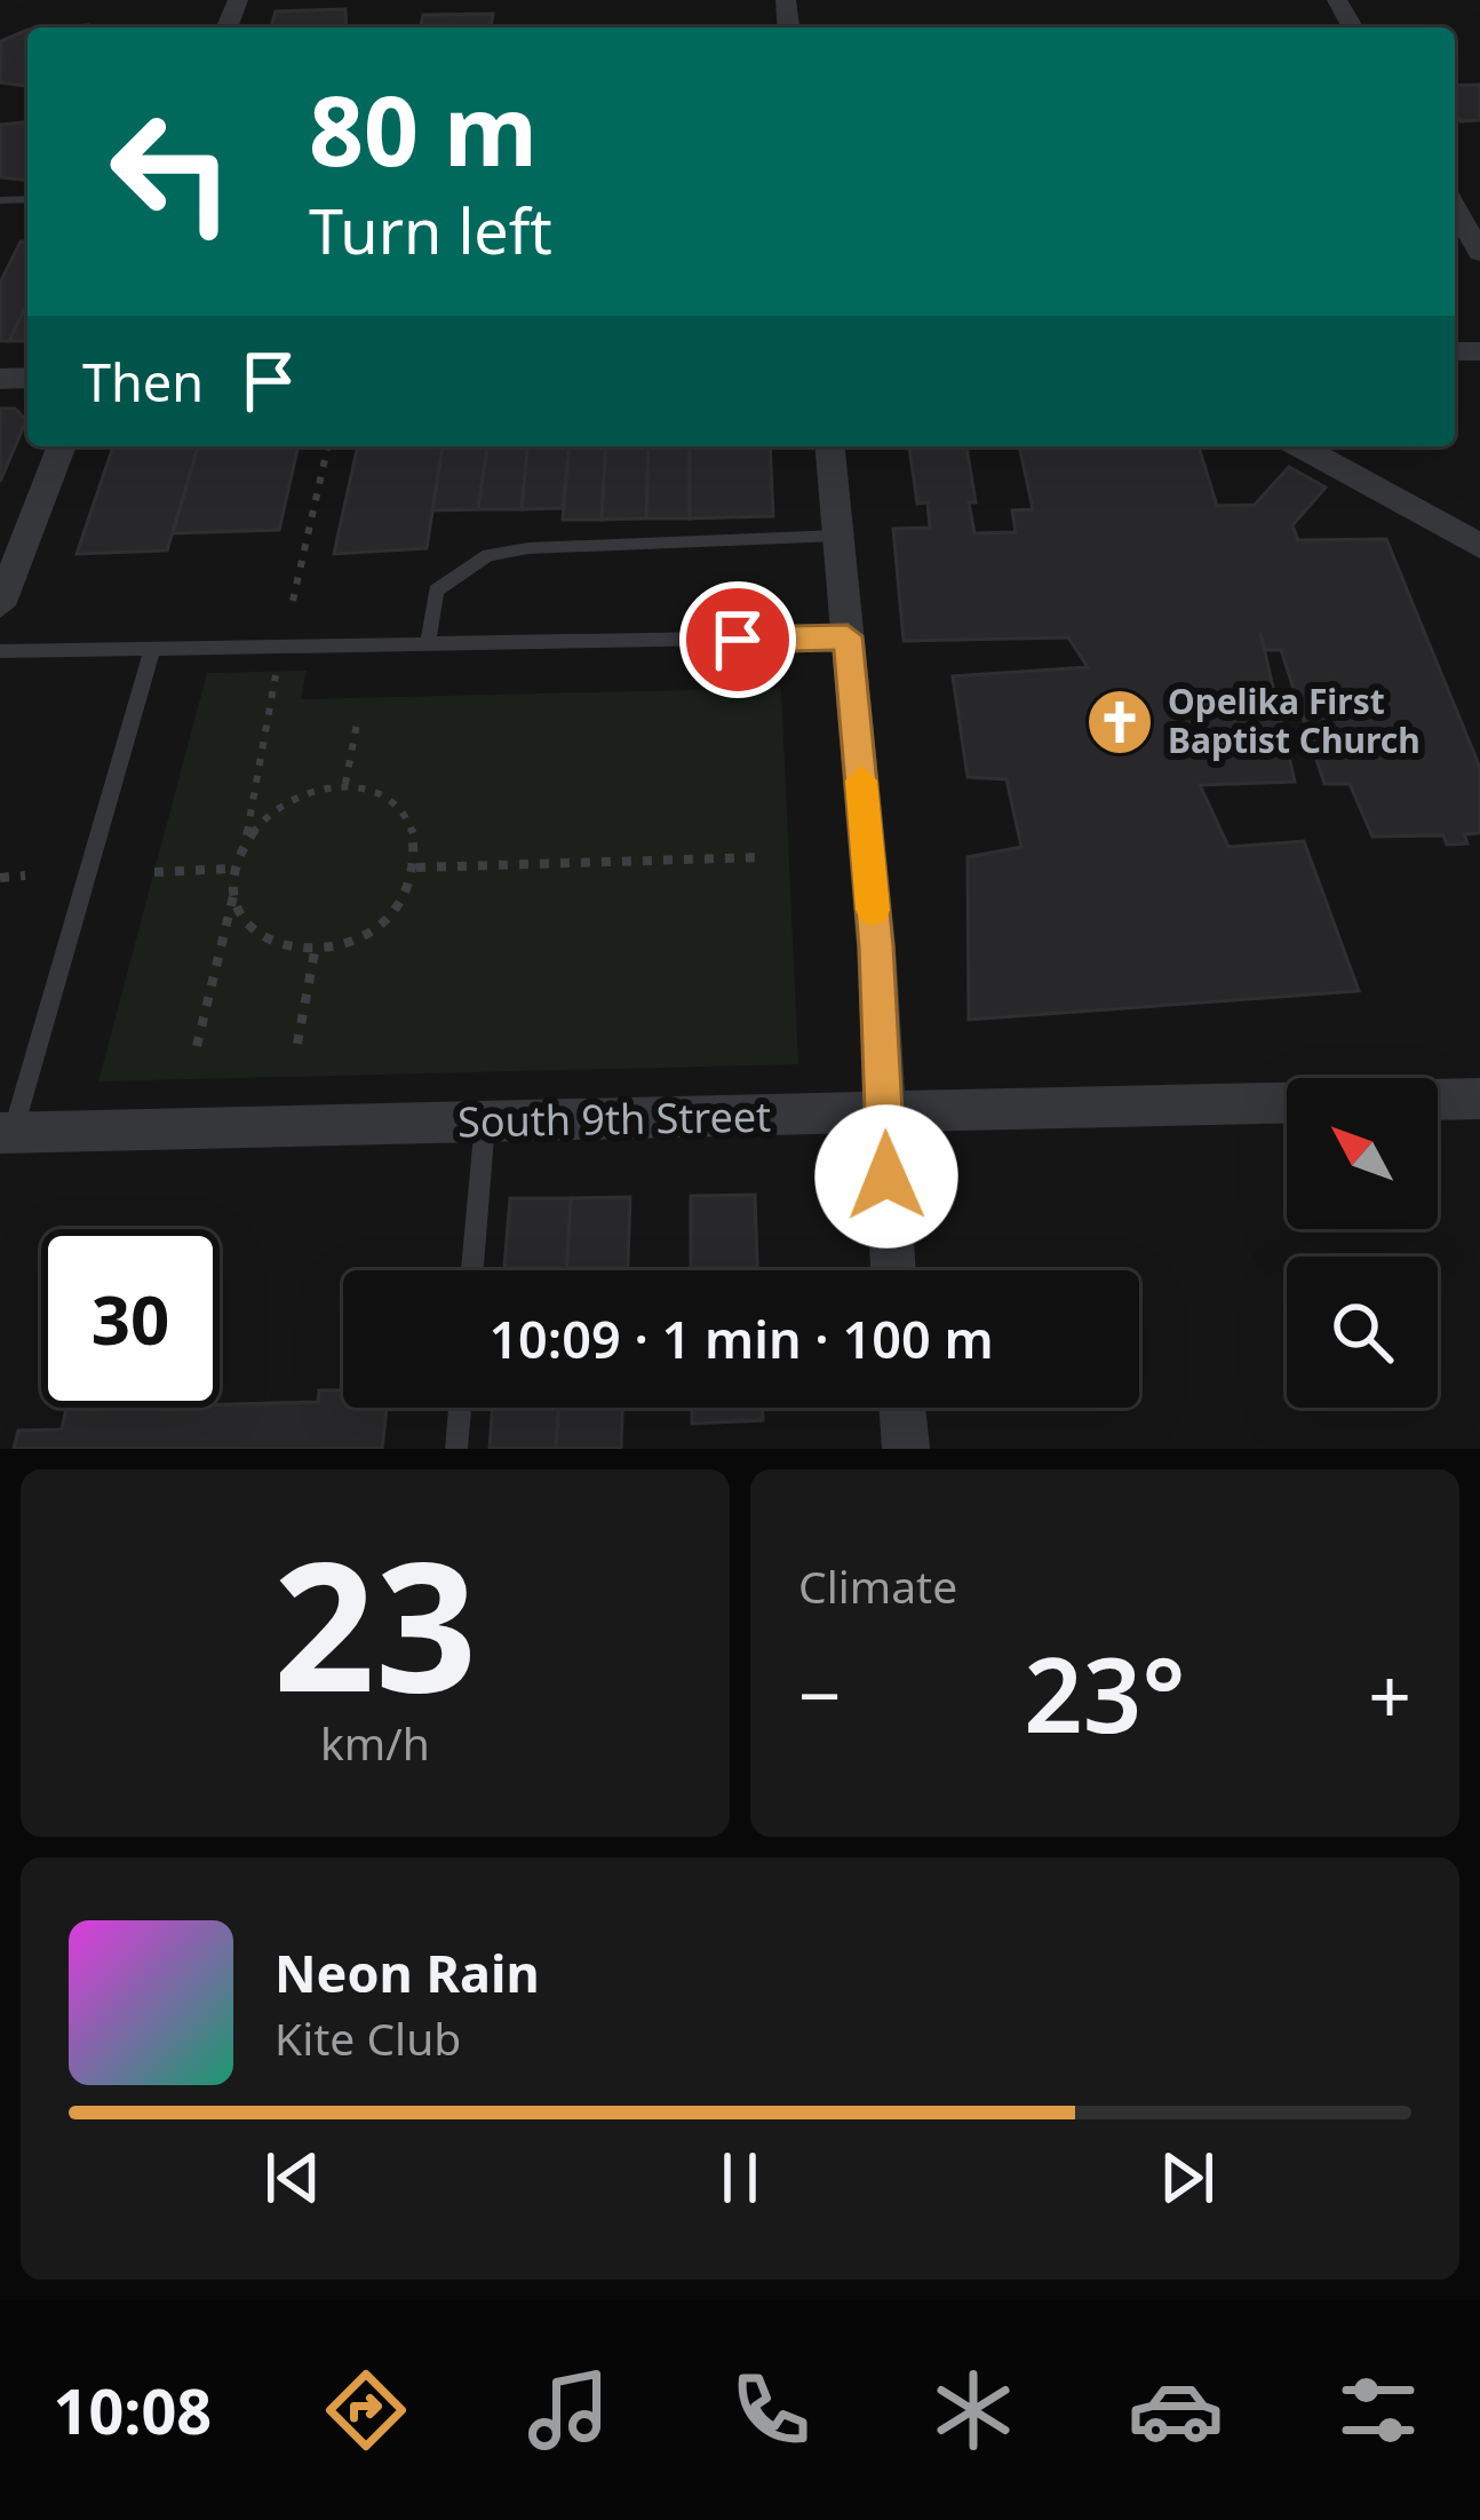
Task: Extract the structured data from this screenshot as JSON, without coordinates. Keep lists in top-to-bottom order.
{
  "streets": {
    "street": ["South 9th Street"]
  },
  "places": {
    "church": ["Opelika First Baptist Church"]
  },
  "north": "top left",
  "page": {
    "turn": ["80 m", "Turn left"],
    "then": "Then",
    "limit": "30",
    "trip": "10:09 · 1 min · 100 m",
    "tile": [
      ["23", "km/h"],
      "Climate"
    ],
    "heat": ["−", "23°", "+"],
    "song": ["Neon Rain", "Kite Club"],
    "tabs": "10:08"
  }
}
